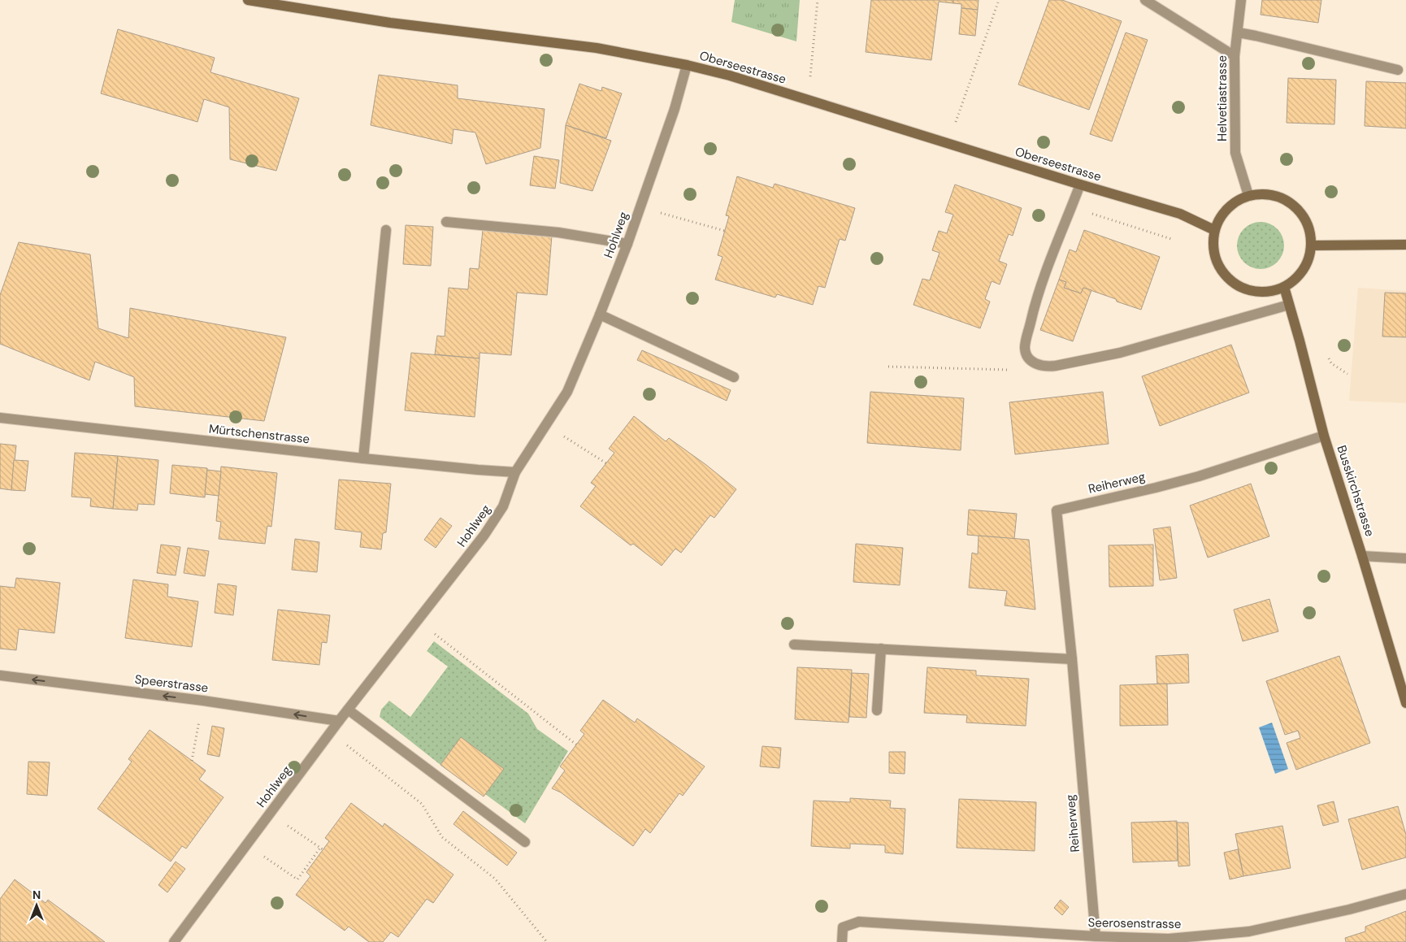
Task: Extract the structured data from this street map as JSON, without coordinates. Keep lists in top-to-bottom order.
{
  "streets": {
    "street": [
      "Oberseestrasse",
      "Helvetiastrasse",
      "Hohlweg",
      "Mürtschenstrasse",
      "Reiherweg",
      "Busskirchstrasse",
      "Speerstrasse",
      "Seerosenstrasse"
    ]
  },
  "crossings": [
    ["Oberseestrasse", "Helvetiastrasse"],
    ["Oberseestrasse", "Hohlweg"],
    ["Oberseestrasse", "Busskirchstrasse"],
    ["Helvetiastrasse", "Busskirchstrasse"],
    ["Hohlweg", "Mürtschenstrasse"],
    ["Hohlweg", "Speerstrasse"],
    ["Reiherweg", "Busskirchstrasse"],
    ["Reiherweg", "Seerosenstrasse"]
  ],
  "one_way": ["Speerstrasse"],
  "north": "top"
}
